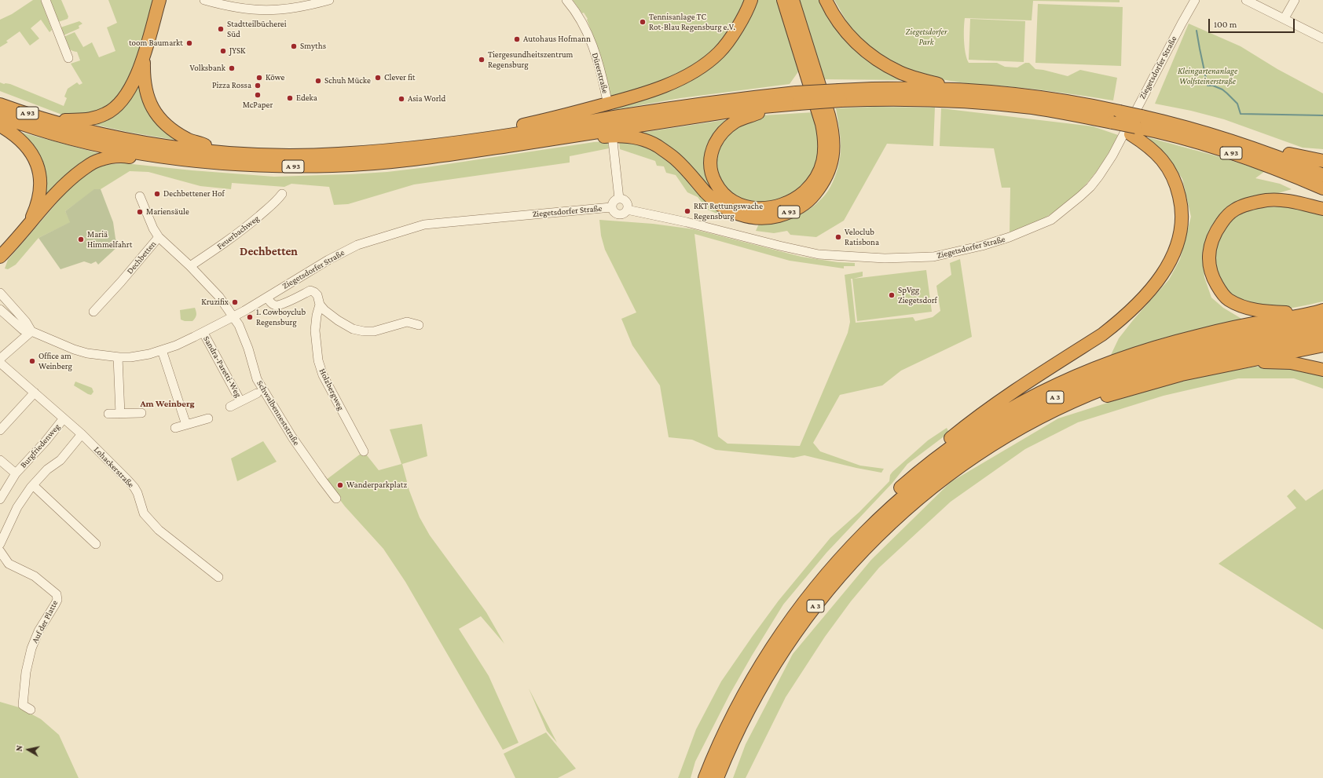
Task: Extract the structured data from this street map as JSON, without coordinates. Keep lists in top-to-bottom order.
{
  "streets": {
    "highway": ["A 93", "A 3"],
    "street": [
      "Ziegetsdorfer Straße",
      "Dürerstraße",
      "Feuerbachweg",
      "Dechbetten",
      "Sandra-Paretti-Weg",
      "Holzbergweg",
      "Schwalbenneststraße",
      "Burgfriedenweg",
      "Lohackerstraße",
      "Auf der Platte"
    ]
  },
  "crossings": [
    ["Ziegetsdorfer Straße", "Sandra-Paretti-Weg"],
    ["Ziegetsdorfer Straße", "Schwalbenneststraße"],
    ["A 93", "A 3"],
    ["Feuerbachweg", "Schwalbenneststraße"],
    ["Dechbetten", "Schwalbenneststraße"],
    ["Burgfriedenweg", "Lohackerstraße"]
  ],
  "districts": ["Dechbetten", "Am Weinberg"],
  "parks": ["Ziegetsdorfer Park", "Kleingartenanlage Wolfsteinerstraße"],
  "places": [
    "Tennisanlage TC Rot-Blau Regensburg e.V.",
    "Stadtteilbücherei Süd",
    "Autohaus Hofmann",
    "toom Baumarkt",
    "Smyths",
    "JYSK",
    "Tiergesundheitszentrum Regensburg",
    "Volksbank",
    "Köwe",
    "Clever fit",
    "Schuh Mücke",
    "Pizza Rossa",
    "McPaper",
    "Edeka",
    "Asia World",
    "Dechbettener Hof",
    "RKT Rettungswache Regensburg",
    "Mariensäule",
    "Veloclub Ratisbona",
    "Mariä Himmelfahrt",
    "SpVgg Ziegetsdorf",
    "Kruzifix",
    "1. Cowboyclub Regensburg",
    "Office am Weinberg",
    "Wanderparkplatz"
  ],
  "scale_bar": "100 m",
  "north": "left"
}
